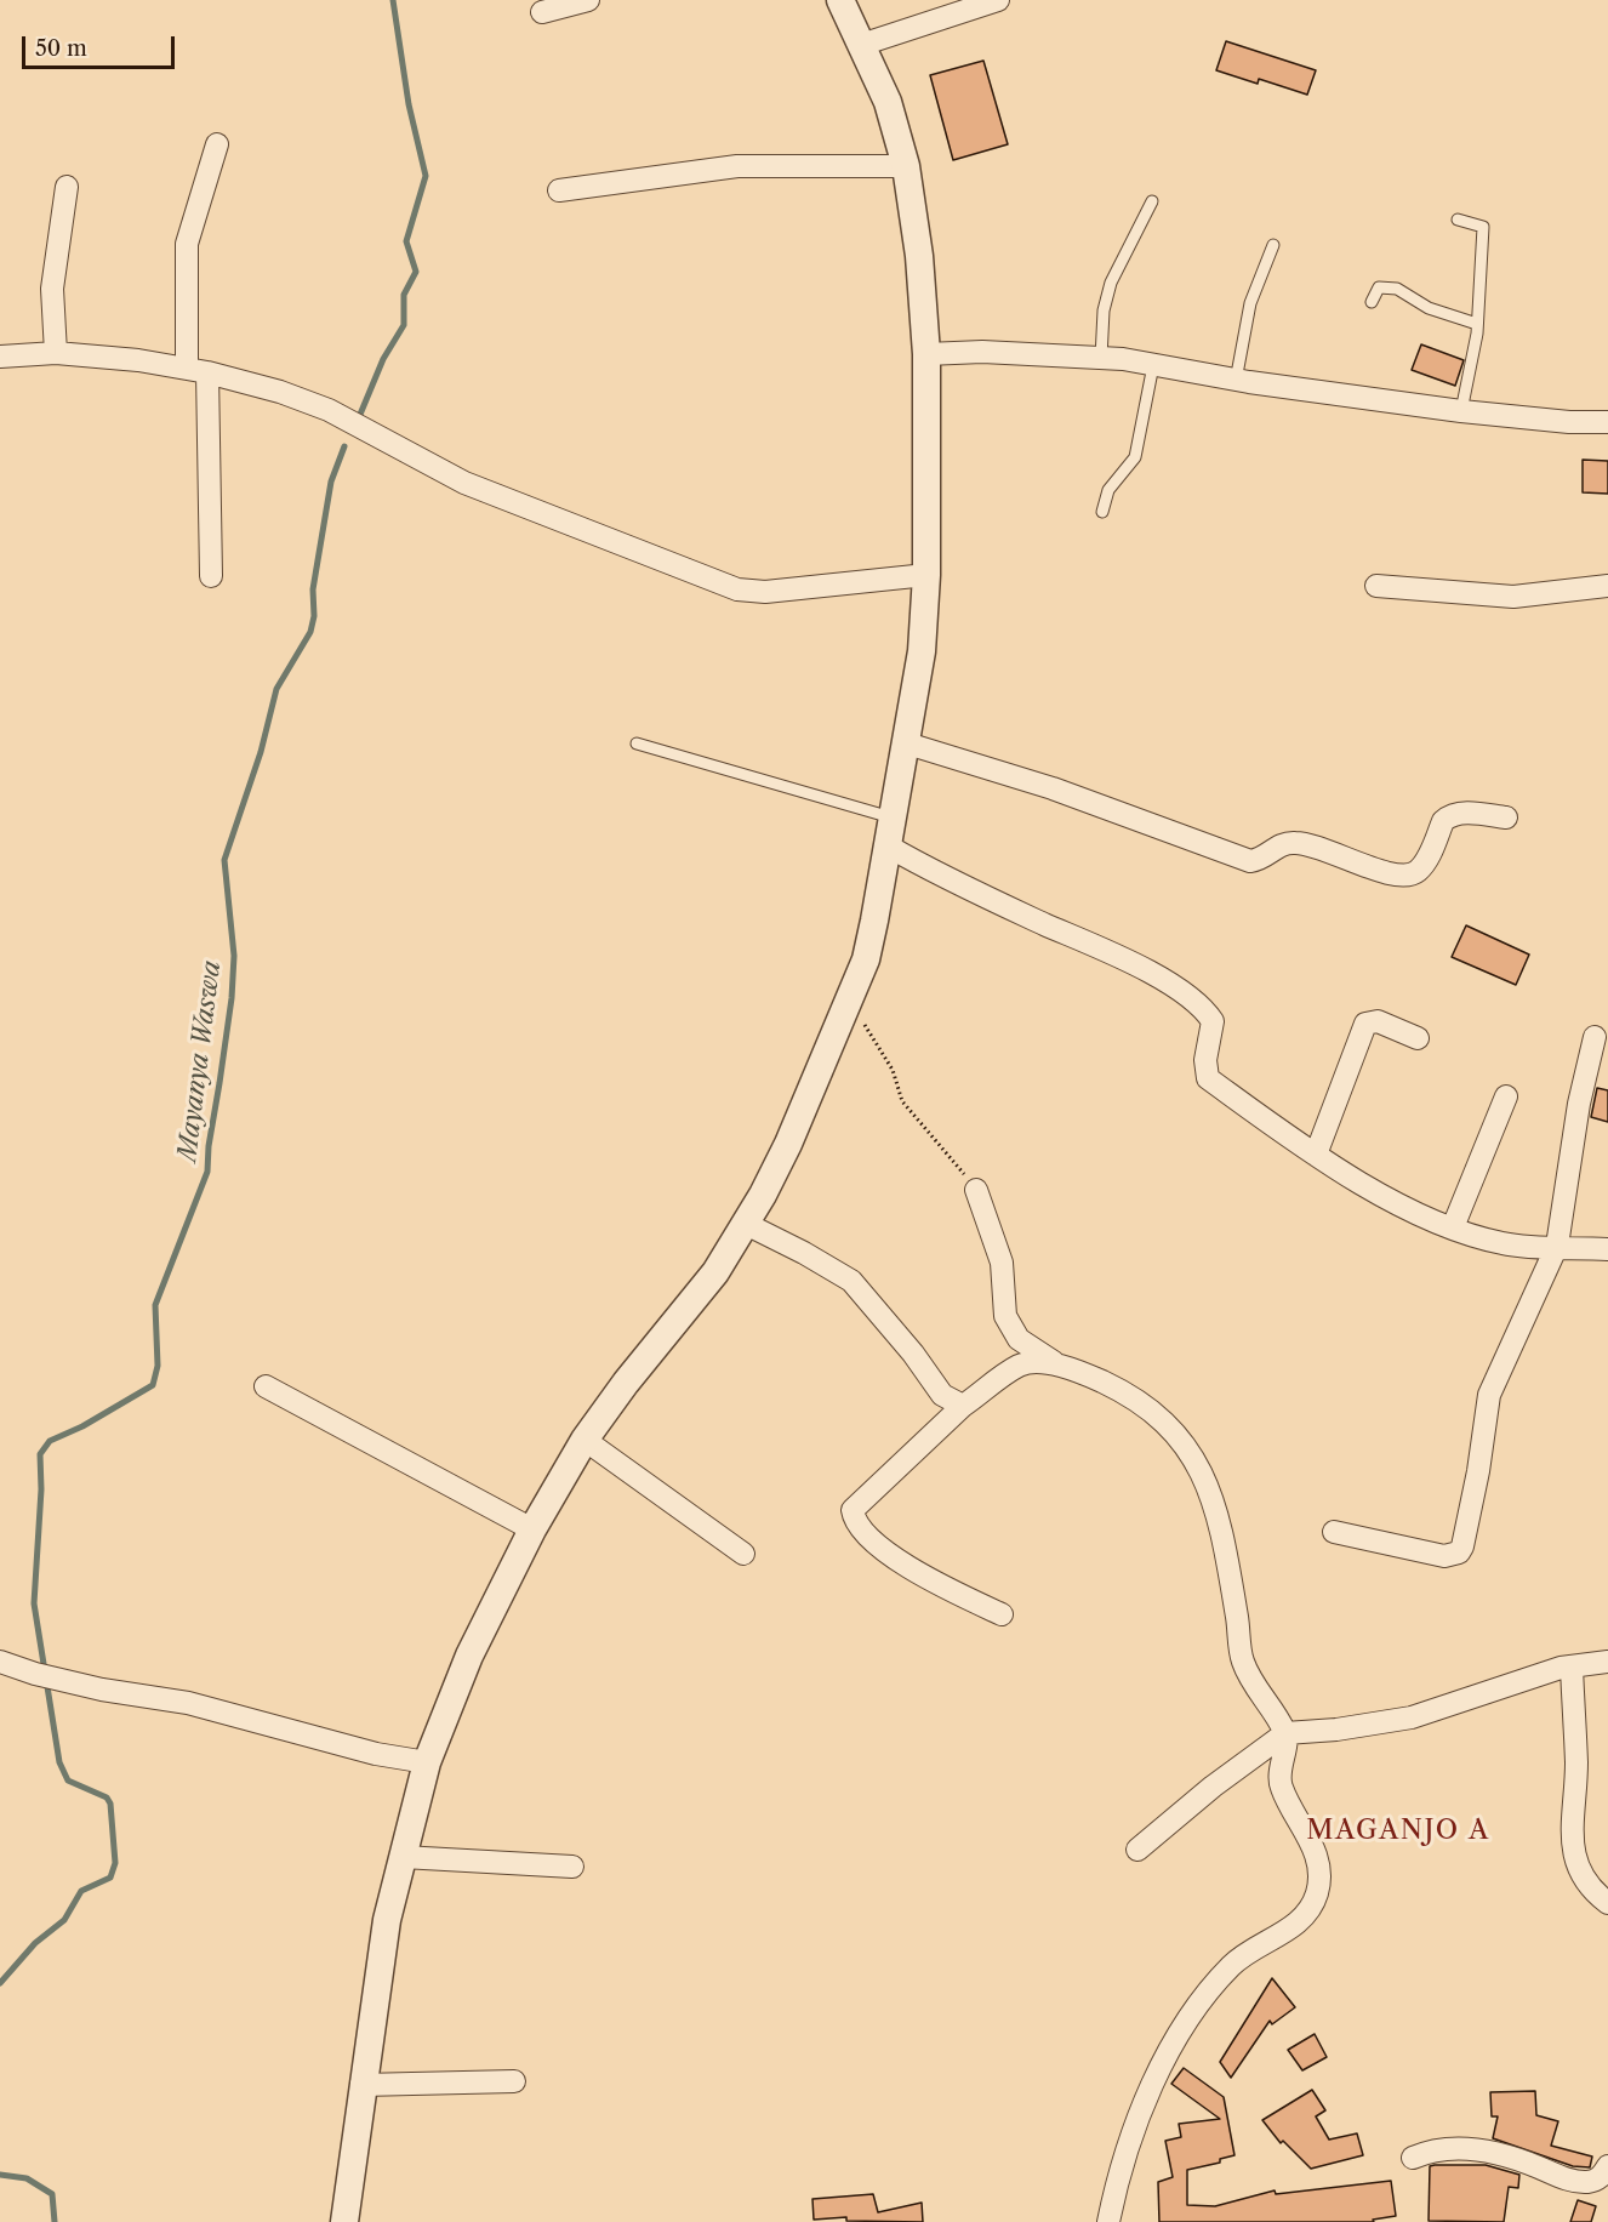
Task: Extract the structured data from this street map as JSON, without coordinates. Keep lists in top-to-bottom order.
{
  "districts": ["MAGANJO A"],
  "water": ["Mayanya Waswa"],
  "scale_bar": "50 m"
}
